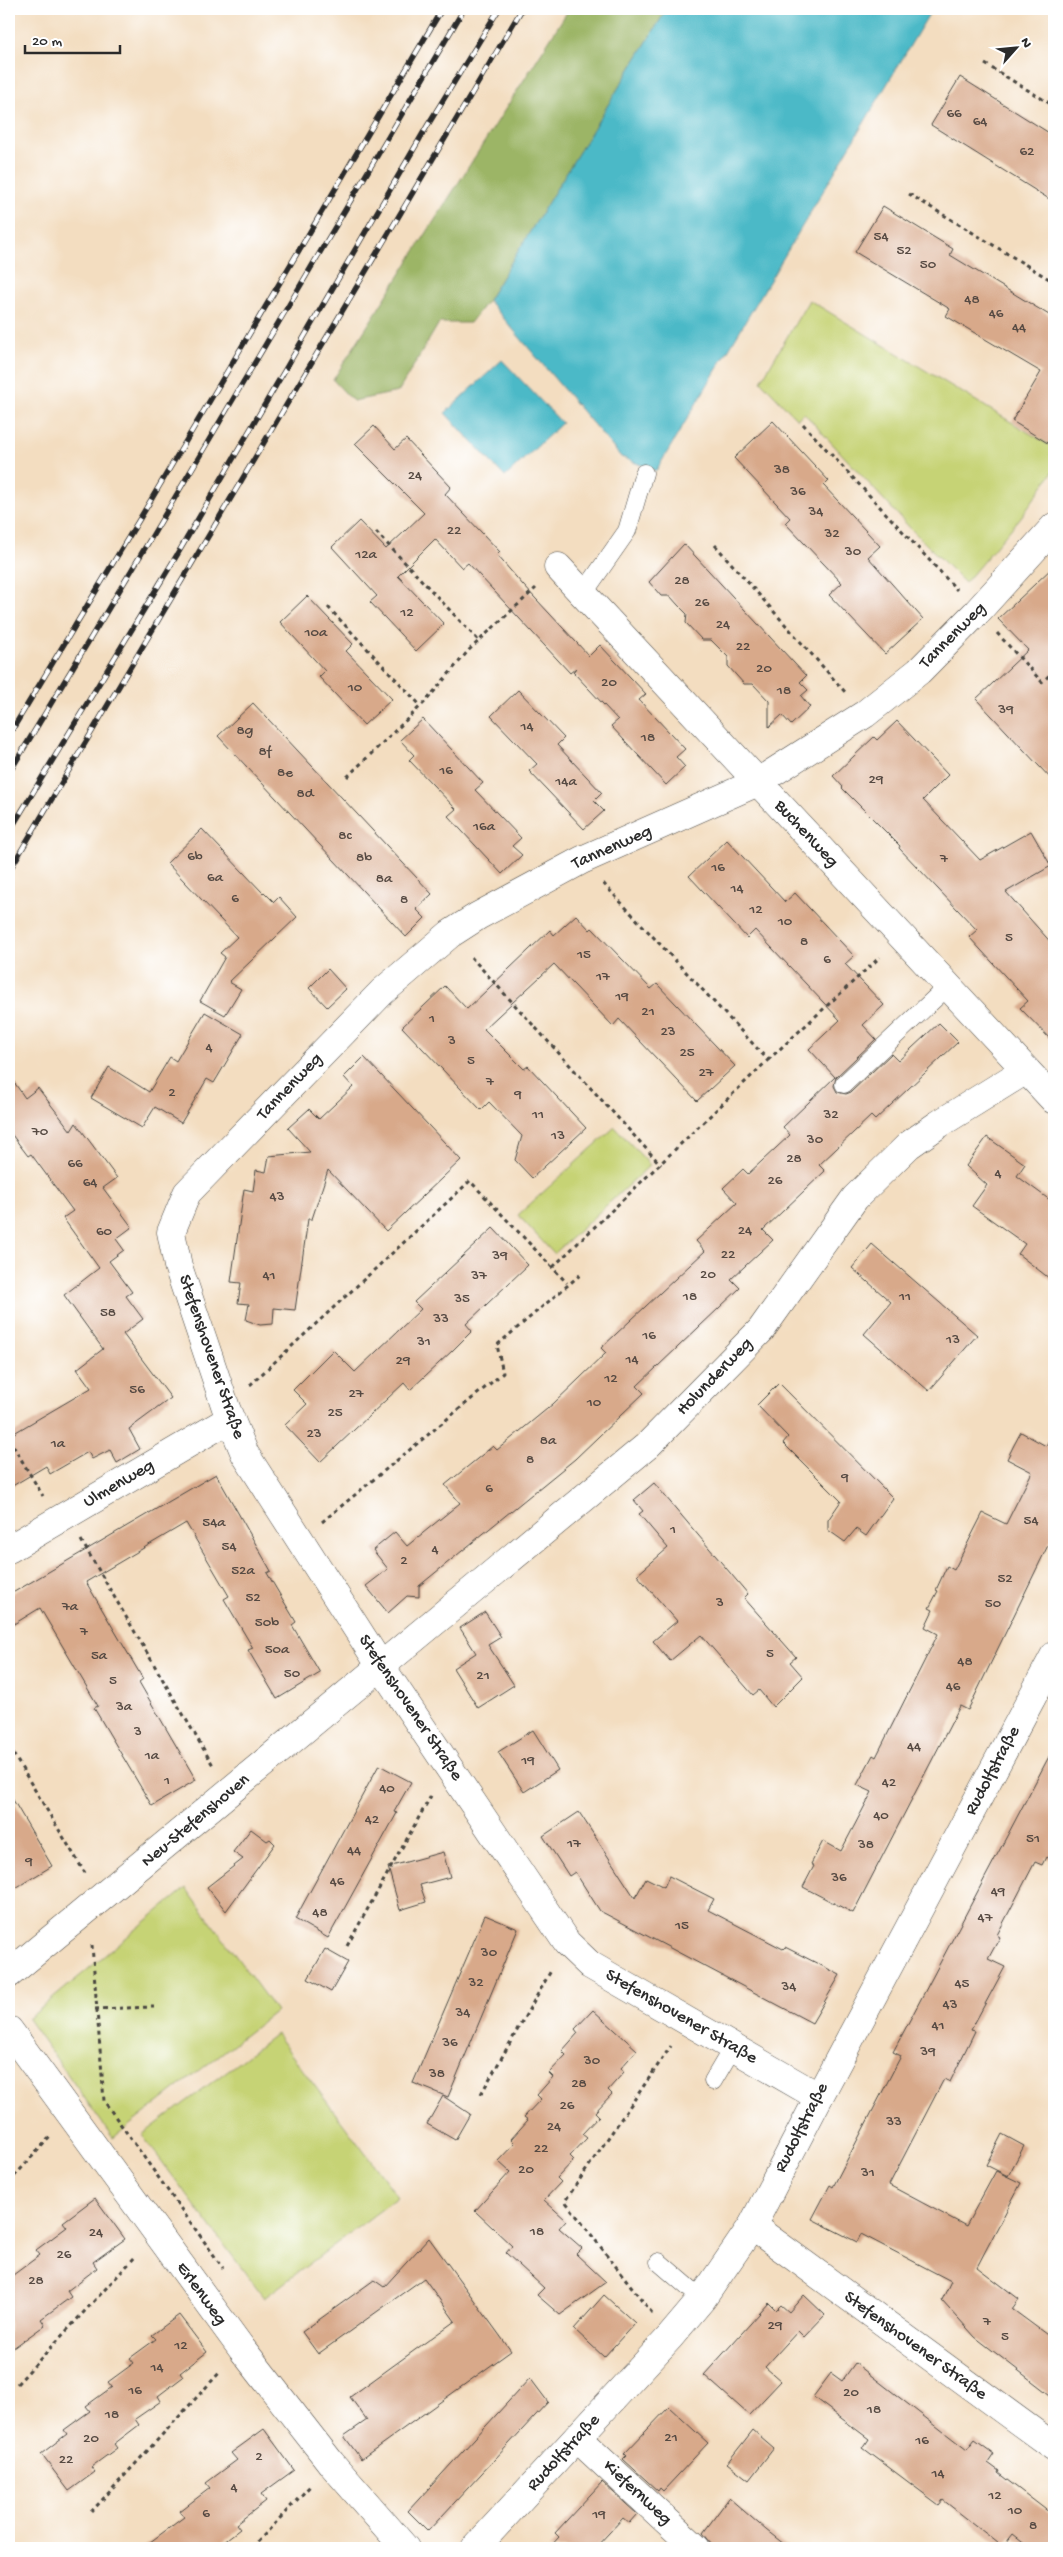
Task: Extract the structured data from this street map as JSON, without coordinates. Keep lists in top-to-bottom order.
{
  "streets": {
    "street": [
      "Tannenweg",
      "Buchenweg",
      "Stefenshovener Straße",
      "Holunderweg",
      "Ulmenweg",
      "Rudolfstraße",
      "Neu-Stefenshoven",
      "Erlenweg",
      "Kiefernweg"
    ]
  },
  "crossings": [
    ["Tannenweg", "Buchenweg"],
    ["Tannenweg", "Stefenshovener Straße"],
    ["Buchenweg", "Holunderweg"],
    ["Stefenshovener Straße", "Holunderweg"],
    ["Stefenshovener Straße", "Ulmenweg"],
    ["Stefenshovener Straße", "Rudolfstraße"],
    ["Stefenshovener Straße", "Neu-Stefenshoven"],
    ["Holunderweg", "Neu-Stefenshoven"],
    ["Rudolfstraße", "Kiefernweg"]
  ],
  "house_numbers": [
    "66",
    "64",
    "62",
    "54",
    "52",
    "50",
    "48",
    "46",
    "44",
    "38",
    "24",
    "36",
    "34",
    "22",
    "32",
    "30",
    "12a",
    "28",
    "26",
    "12",
    "24",
    "10a",
    "22",
    "20",
    "20",
    "10",
    "18",
    "39",
    "14",
    "8g",
    "18",
    "8f",
    "16",
    "8e",
    "29",
    "14a",
    "8d",
    "16a",
    "8c",
    "6b",
    "8b",
    "7",
    "16",
    "6a",
    "8a",
    "14",
    "6",
    "8",
    "12",
    "10",
    "5",
    "8",
    "15",
    "6",
    "17",
    "19",
    "21",
    "1",
    "23",
    "3",
    "4",
    "25",
    "5",
    "27",
    "7",
    "2",
    "9",
    "11",
    "32",
    "70",
    "13",
    "30",
    "28",
    "66",
    "4",
    "26",
    "64",
    "43",
    "24",
    "60",
    "22",
    "39",
    "20",
    "41",
    "37",
    "18",
    "11",
    "35",
    "58",
    "33",
    "16",
    "13",
    "31",
    "14",
    "29",
    "12",
    "56",
    "27",
    "10",
    "25",
    "23",
    "8a",
    "1a",
    "8",
    "9",
    "6",
    "54",
    "54a",
    "1",
    "54",
    "4",
    "2",
    "52a",
    "52",
    "52",
    "3",
    "50",
    "7a",
    "50b",
    "7",
    "50a",
    "5",
    "5a",
    "48",
    "50",
    "21",
    "5",
    "46",
    "3a",
    "3",
    "44",
    "1a",
    "19",
    "1",
    "42",
    "40",
    "40",
    "42",
    "51",
    "17",
    "38",
    "44",
    "9",
    "36",
    "46",
    "49",
    "48",
    "47",
    "15",
    "30",
    "32",
    "45",
    "34",
    "43",
    "34",
    "41",
    "36",
    "39",
    "30",
    "38",
    "28",
    "26",
    "33",
    "24",
    "22",
    "20",
    "31",
    "18",
    "24",
    "26",
    "28",
    "7",
    "29",
    "5",
    "12",
    "14",
    "16",
    "20",
    "18",
    "18",
    "21",
    "20",
    "16",
    "2",
    "22",
    "14",
    "4",
    "12",
    "10",
    "6",
    "19",
    "8"
  ],
  "scale_bar": "20 m",
  "north": "top right"
}
